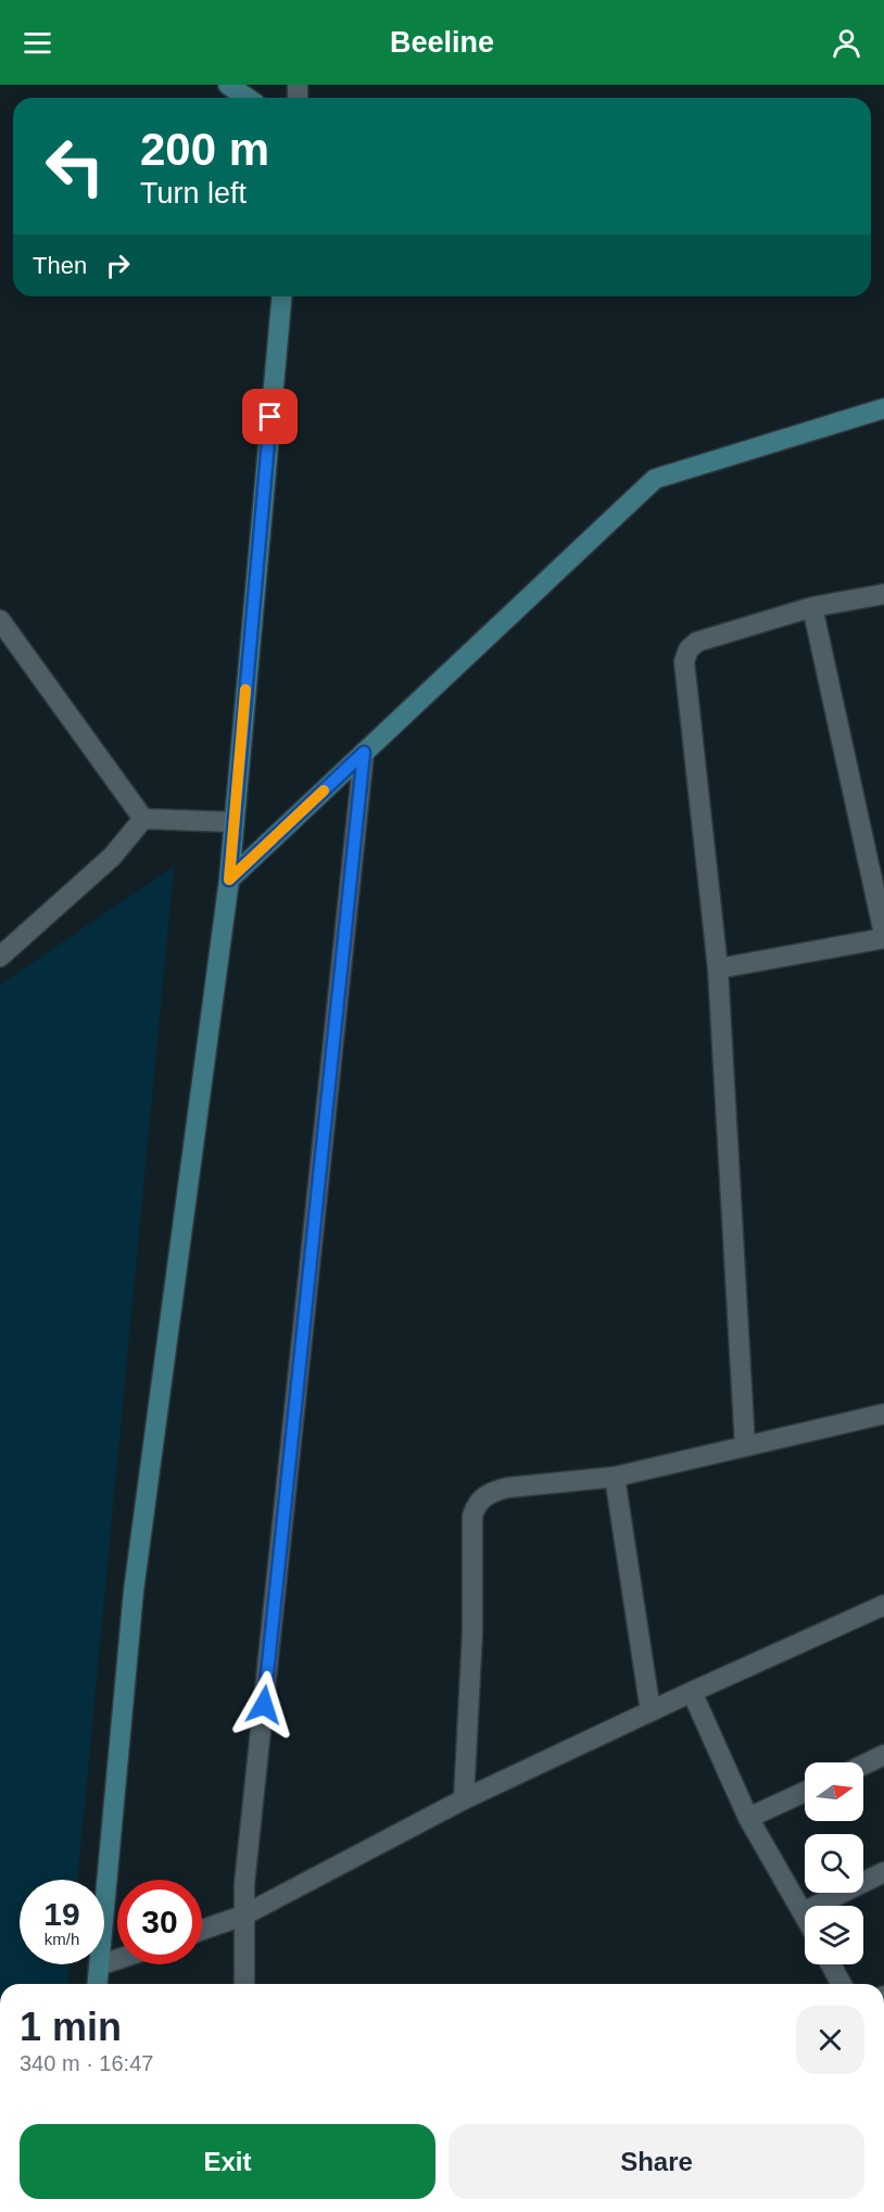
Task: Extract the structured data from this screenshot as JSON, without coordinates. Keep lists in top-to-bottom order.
{
  "north": "right",
  "page": {
    "header": "Beeline",
    "turn": ["200 m", "Turn left"],
    "then": "Then",
    "speed": "19 km/h",
    "limit": "30",
    "heading": ["1 min", "340 m · 16:47"],
    "buttons": ["Exit", "Share"]
  }
}
